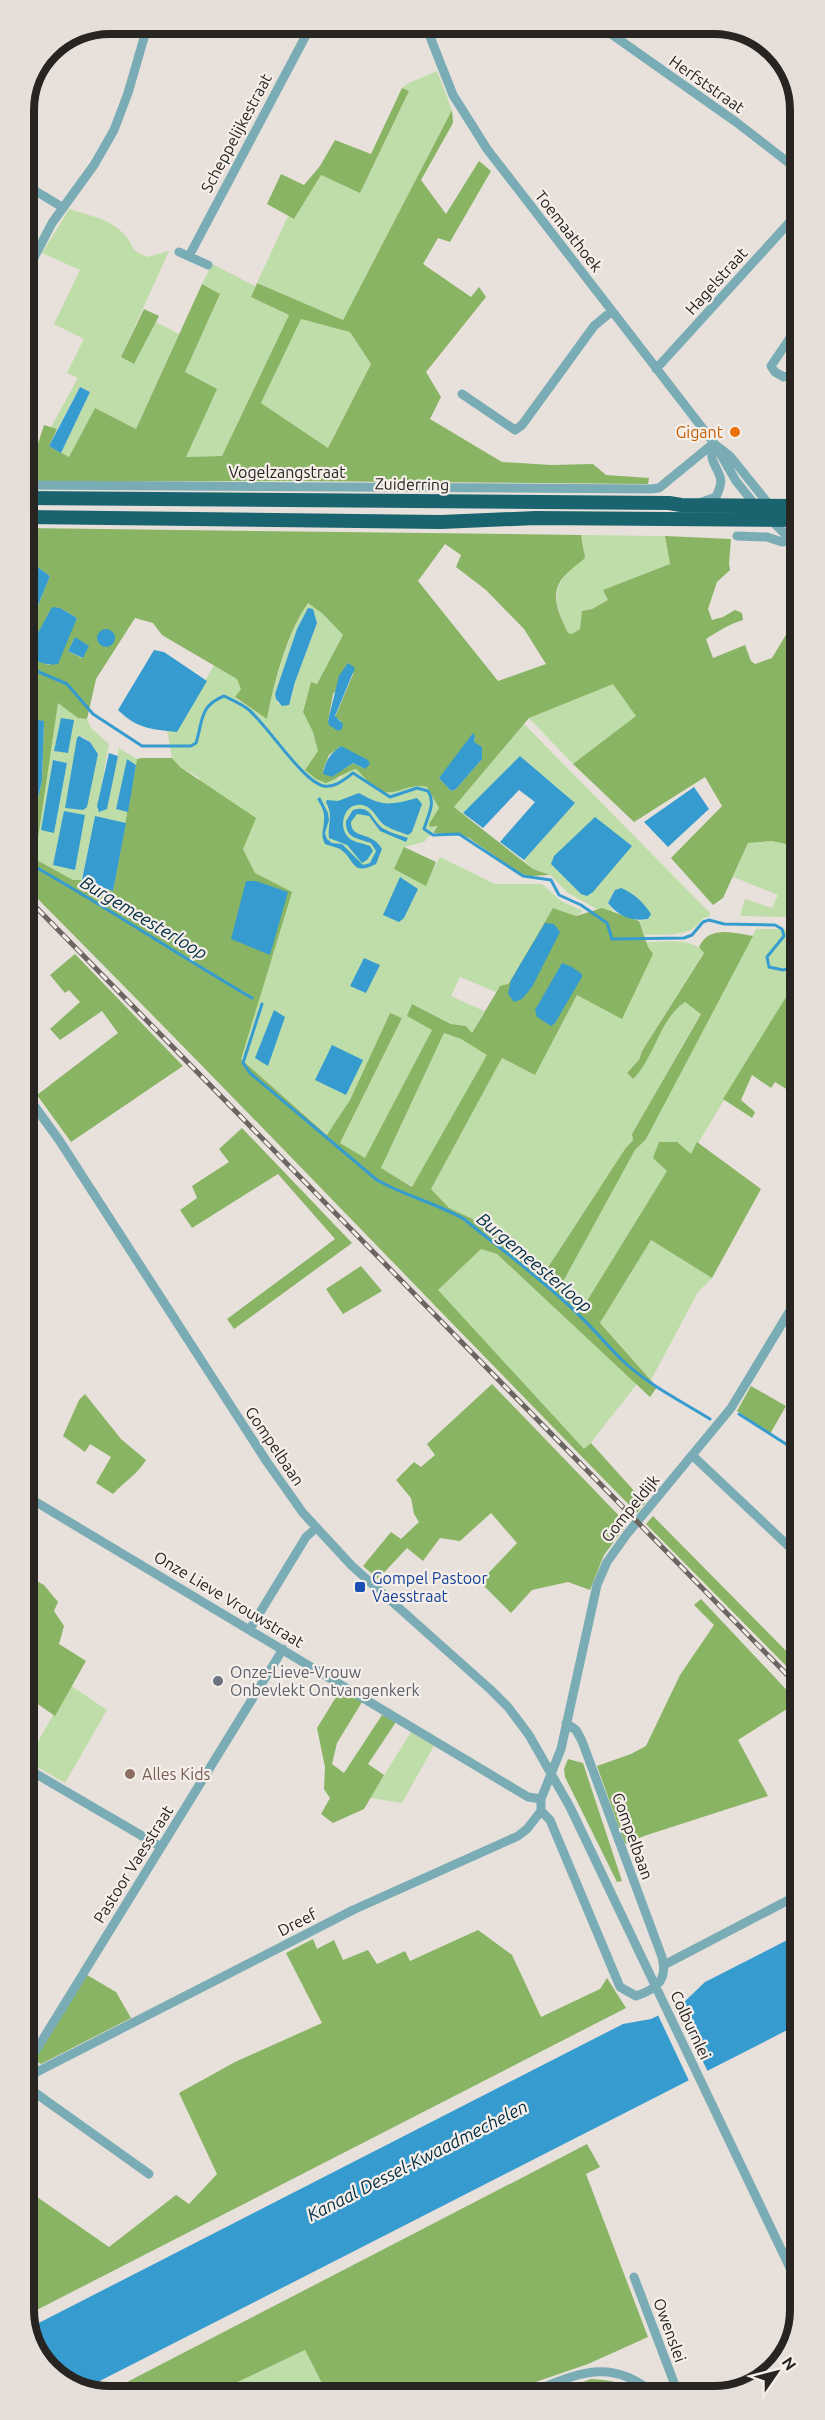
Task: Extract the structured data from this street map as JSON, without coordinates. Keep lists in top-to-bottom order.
{
  "streets": {
    "highway": ["Zuiderring"],
    "street": [
      "Herfststraat",
      "Scheppelijkestraat",
      "Toemaathoek",
      "Hagelstraat",
      "Vogelzangstraat",
      "Gompelbaan",
      "Gompeldijk",
      "Onze Lieve Vrouwstraat",
      "Pastoor Vaesstraat",
      "Dreef",
      "Colburnlei",
      "Owenslei"
    ]
  },
  "crossings": [
    ["Toemaathoek", "Hagelstraat"],
    ["Toemaathoek", "Vogelzangstraat"],
    ["Toemaathoek", "Zuiderring"],
    ["Gompelbaan", "Gompeldijk"],
    ["Gompelbaan", "Colburnlei"],
    ["Gompeldijk", "Colburnlei"],
    ["Onze Lieve Vrouwstraat", "Pastoor Vaesstraat"]
  ],
  "water": ["Burgemeesterloop", "Kanaal Dessel-Kwaadmechelen"],
  "places": {
    "other": ["Gigant", "Onze-Lieve-Vrouw Onbevlekt Ontvangenkerk", "Alles Kids"],
    "transit": ["Gompel Pastoor Vaesstraat"]
  },
  "north": "top right"
}
